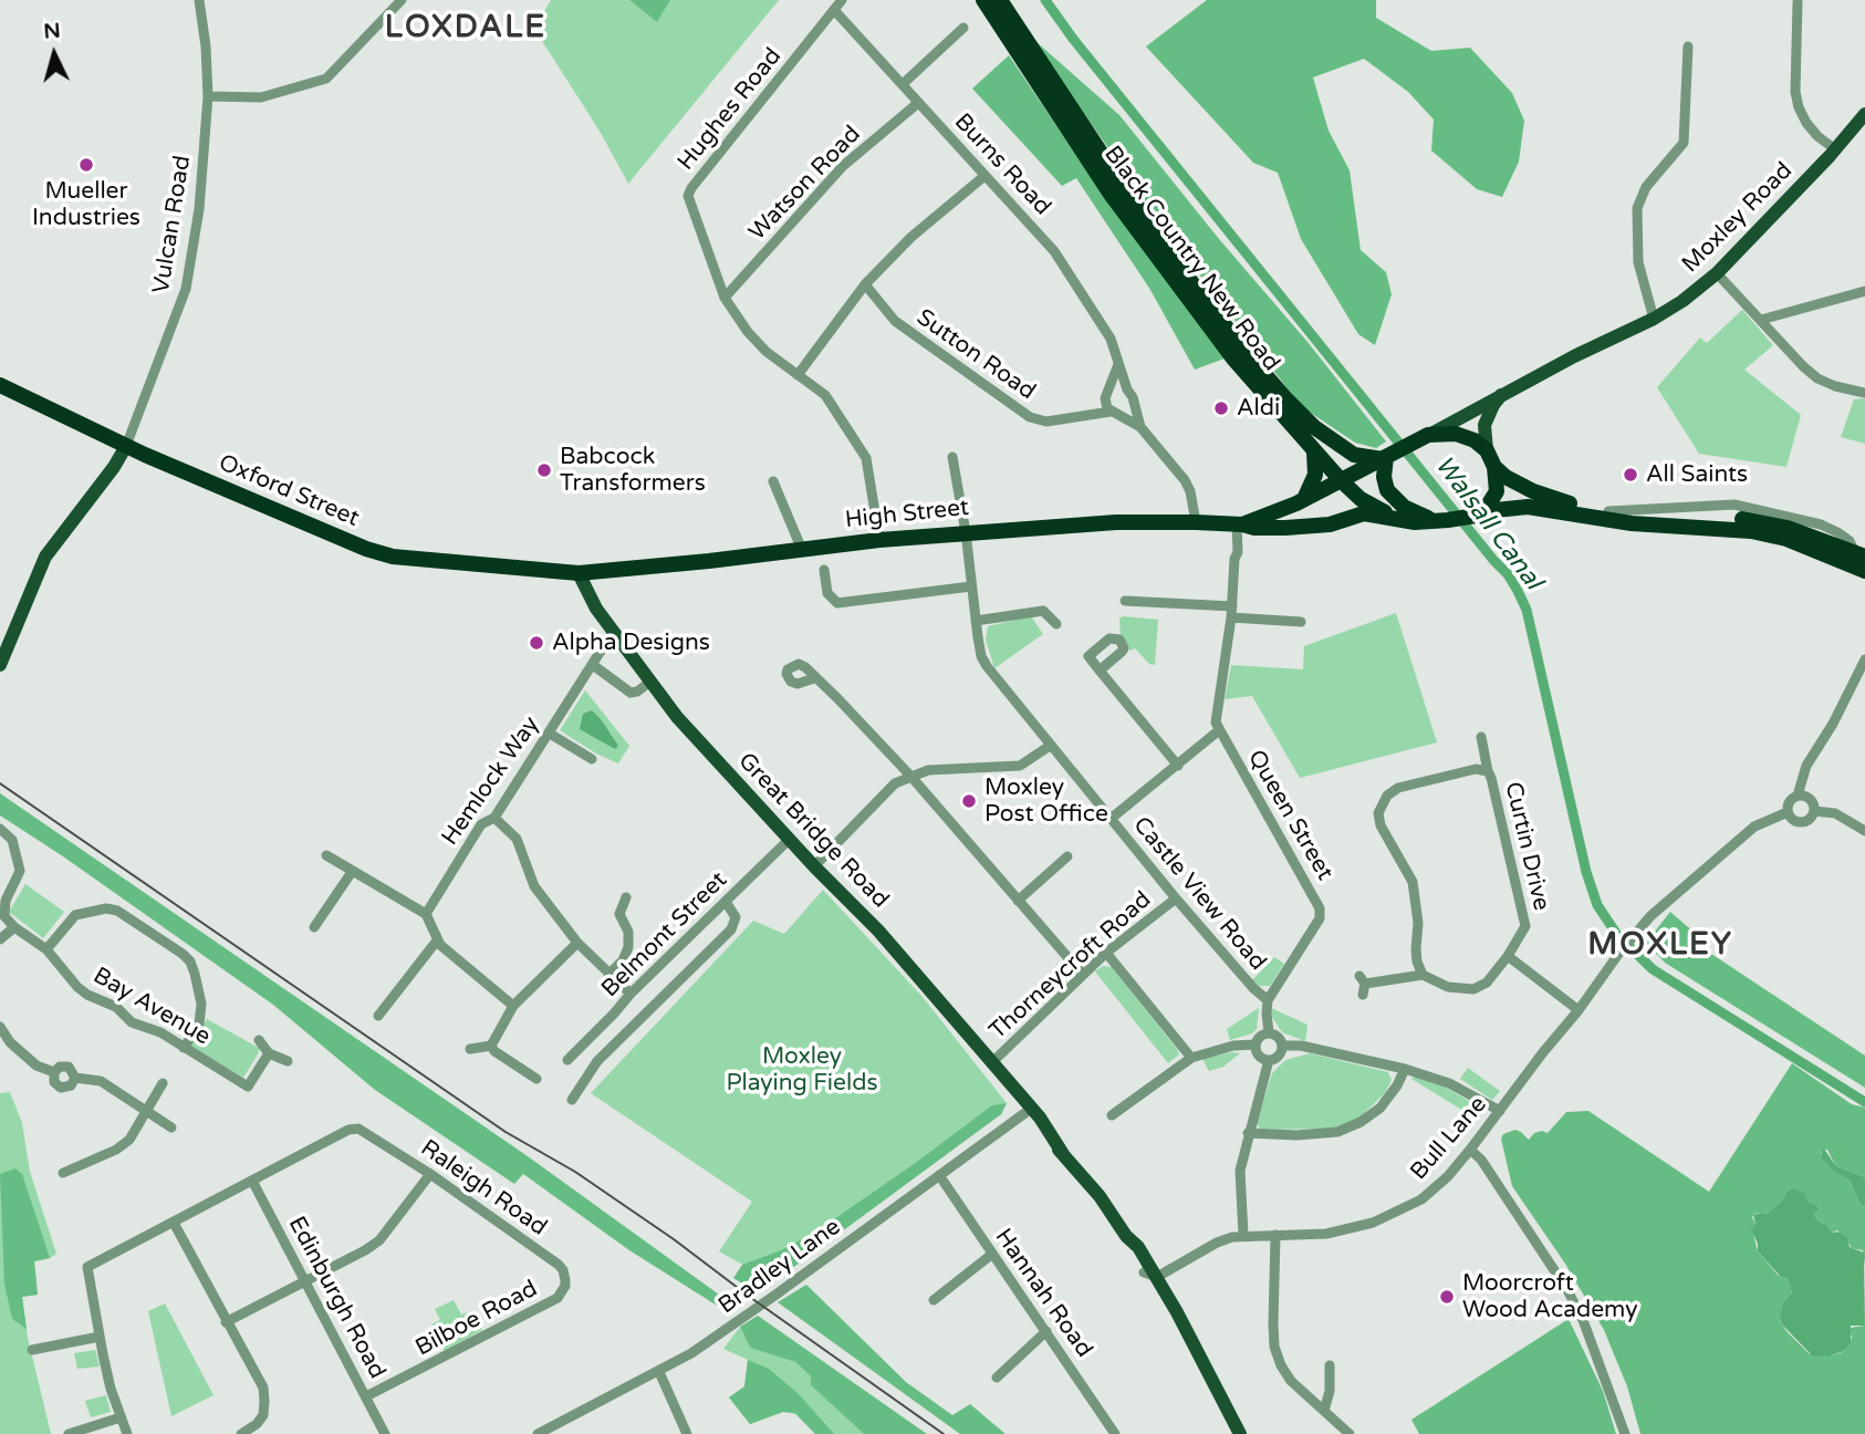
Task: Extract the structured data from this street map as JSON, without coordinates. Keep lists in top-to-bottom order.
{
  "streets": {
    "highway": ["Black Country New Road", "Oxford Street", "High Street"],
    "main road": ["Moxley Road", "Great Bridge Road"],
    "street": [
      "Hughes Road",
      "Burns Road",
      "Watson Road",
      "Vulcan Road",
      "Sutton Road",
      "Hemlock Way",
      "Queen Street",
      "Curtin Drive",
      "Castle View Road",
      "Belmont Street",
      "Thorneycroft Road",
      "Bay Avenue",
      "Bull Lane",
      "Raleigh Road",
      "Bradley Lane",
      "Hannah Road",
      "Edinburgh Road",
      "Bilboe Road"
    ]
  },
  "crossings": [
    ["Hughes Road", "Burns Road"],
    ["Hughes Road", "Watson Road"],
    ["Burns Road", "Watson Road"],
    ["Burns Road", "Sutton Road"],
    ["Moxley Road", "Black Country New Road"],
    ["Moxley Road", "High Street"],
    ["Vulcan Road", "Oxford Street"],
    ["Black Country New Road", "High Street"],
    ["Oxford Street", "High Street"],
    ["Oxford Street", "Great Bridge Road"],
    ["High Street", "Queen Street"],
    ["High Street", "Great Bridge Road"],
    ["High Street", "Castle View Road"],
    ["Hemlock Way", "Great Bridge Road"],
    ["Queen Street", "Castle View Road"],
    ["Great Bridge Road", "Belmont Street"],
    ["Great Bridge Road", "Thorneycroft Road"],
    ["Great Bridge Road", "Bull Lane"],
    ["Great Bridge Road", "Bradley Lane"],
    ["Castle View Road", "Thorneycroft Road"],
    ["Raleigh Road", "Edinburgh Road"],
    ["Raleigh Road", "Bilboe Road"],
    ["Bradley Lane", "Hannah Road"],
    ["Edinburgh Road", "Bilboe Road"]
  ],
  "districts": ["LOXDALE", "MOXLEY"],
  "water": ["Walsall Canal"],
  "parks": ["Moxley Playing Fields"],
  "places": [
    "Mueller Industries",
    "Aldi",
    "Babcock Transformers",
    "All Saints",
    "Alpha Designs",
    "Moxley Post Office",
    "Moorcroft Wood Academy"
  ],
  "north": "top"
}
